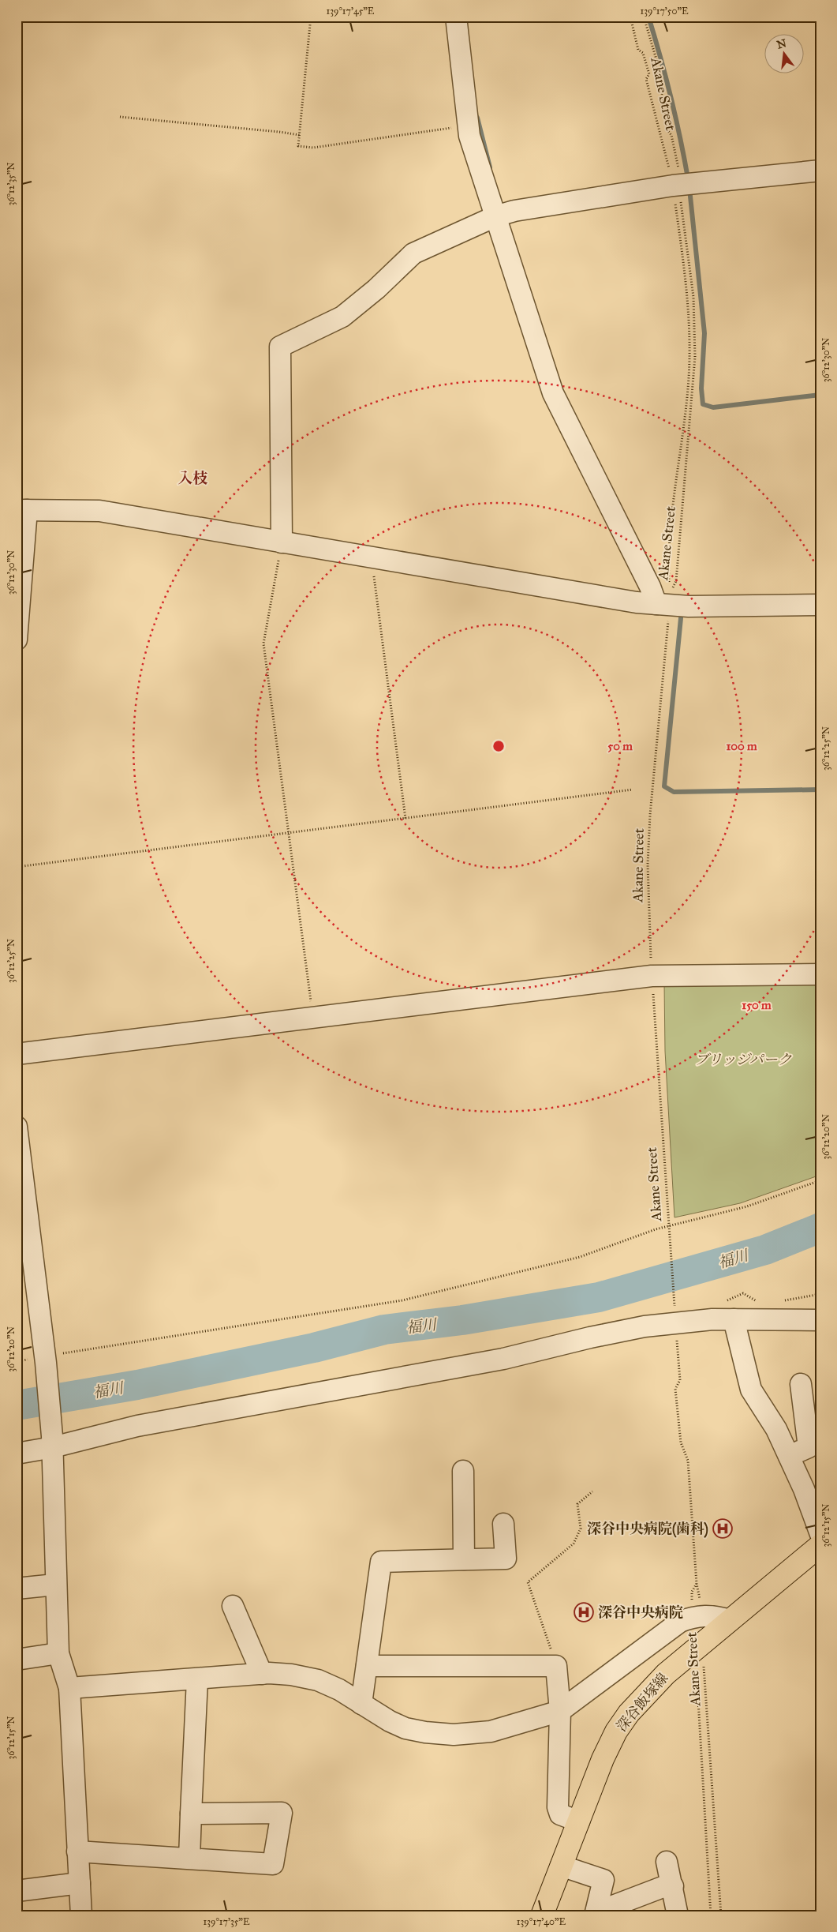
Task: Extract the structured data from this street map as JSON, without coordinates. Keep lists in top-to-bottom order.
{
  "streets": {
    "main road": ["深谷飯塚線"],
    "path": ["Akane Street"]
  },
  "crossings": [
    ["Akane Street", "深谷飯塚線"]
  ],
  "districts": ["入枝"],
  "water": ["福川"],
  "parks": ["ブリッジパーク"],
  "places": {
    "hospital": ["深谷中央病院(歯科)", "深谷中央病院"]
  },
  "north": "top",
  "coordinates": [
    "139°17'45\"E",
    "139°17'50\"E",
    "36°12'35\"N",
    "36°12'30\"N",
    "36°12'25\"N",
    "36°12'20\"N",
    "36°12'15\"N",
    "139°17'35\"E",
    "139°17'40\"E"
  ],
  "rings": ["50 m", "100 m", "150 m"]
}
